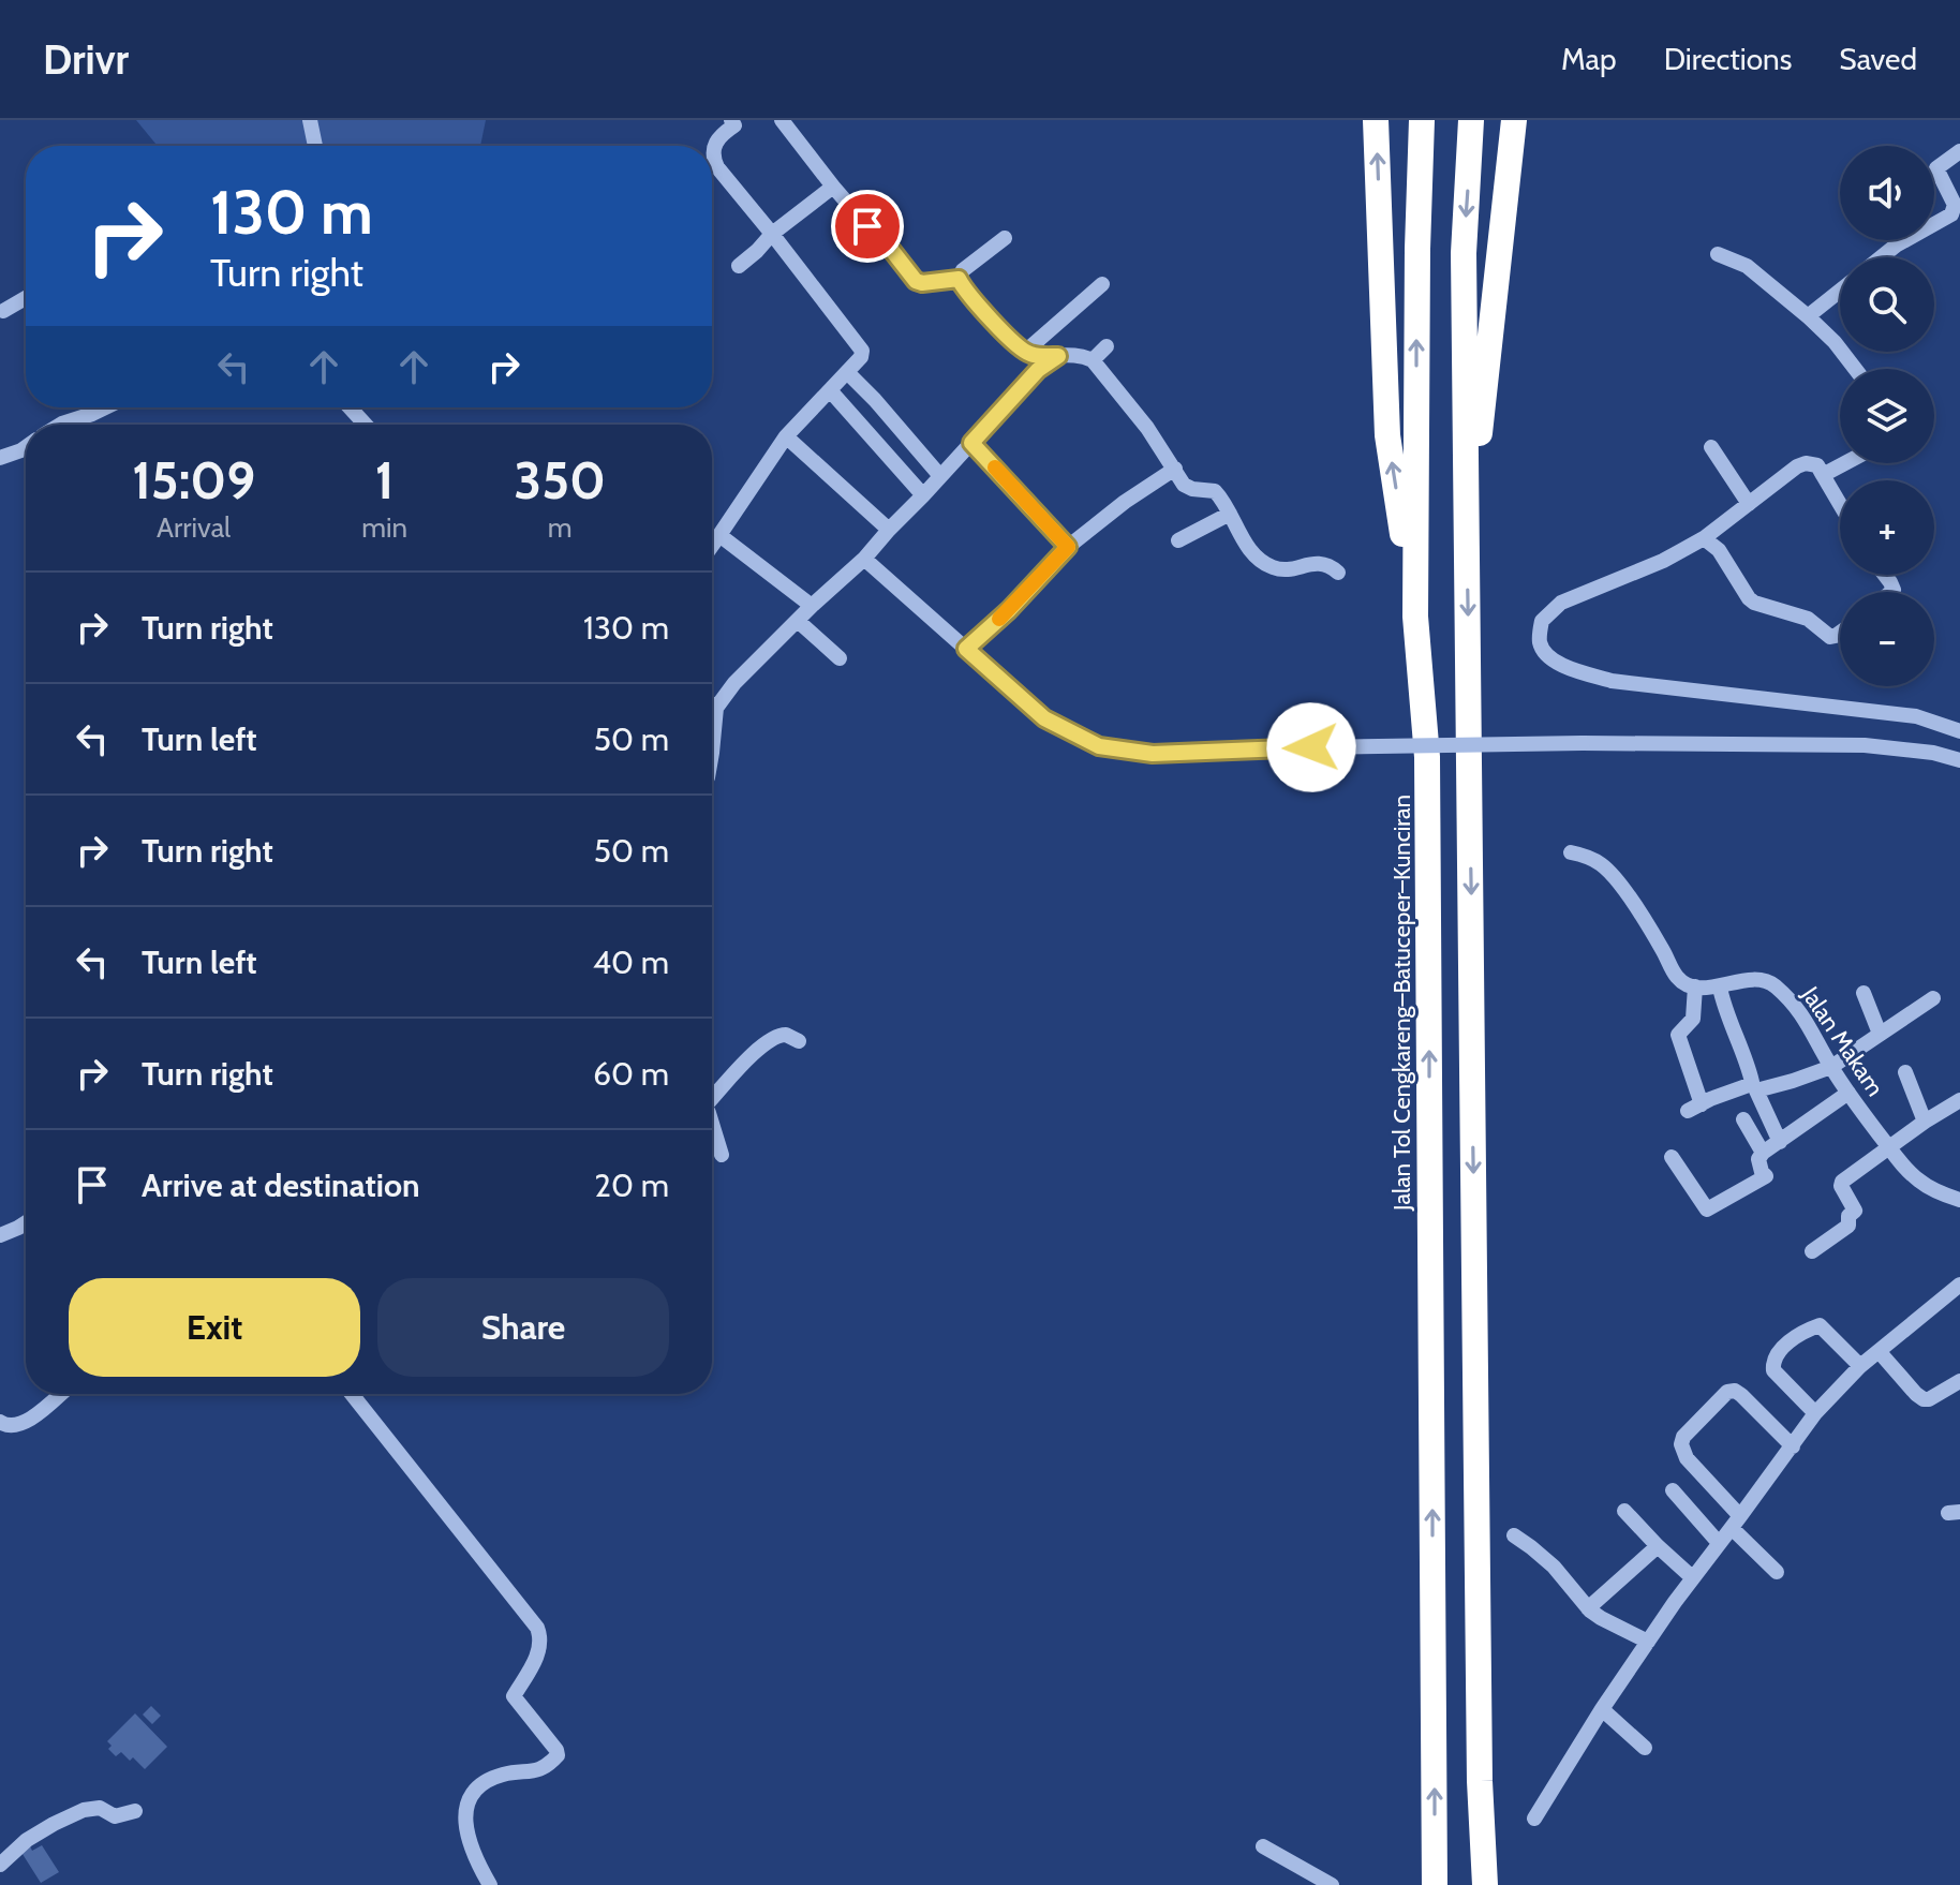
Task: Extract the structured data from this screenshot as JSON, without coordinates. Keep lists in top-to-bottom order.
{
  "streets": {
    "highway": ["Jalan Tol Cengkareng–Batuceper–Kunciran"],
    "street": ["Jalan Makam"]
  },
  "page": {
    "header": "Drivr",
    "nav": ["Map", "Directions", "Saved"],
    "map_buttons": ["+", "−"],
    "turn": ["130 m", "Turn right"],
    "eta": [
      "15:09",
      "Arrival",
      "1",
      "min",
      "350",
      "m"
    ],
    "list": [
      {
        "name": "Turn right",
        "value": "130 m"
      },
      {
        "name": "Turn left",
        "value": "50 m"
      },
      {
        "name": "Turn right",
        "value": "50 m"
      },
      {
        "name": "Turn left",
        "value": "40 m"
      },
      {
        "name": "Turn right",
        "value": "60 m"
      },
      {
        "name": "Arrive at destination",
        "value": "20 m"
      }
    ],
    "buttons": ["Exit", "Share"]
  }
}
